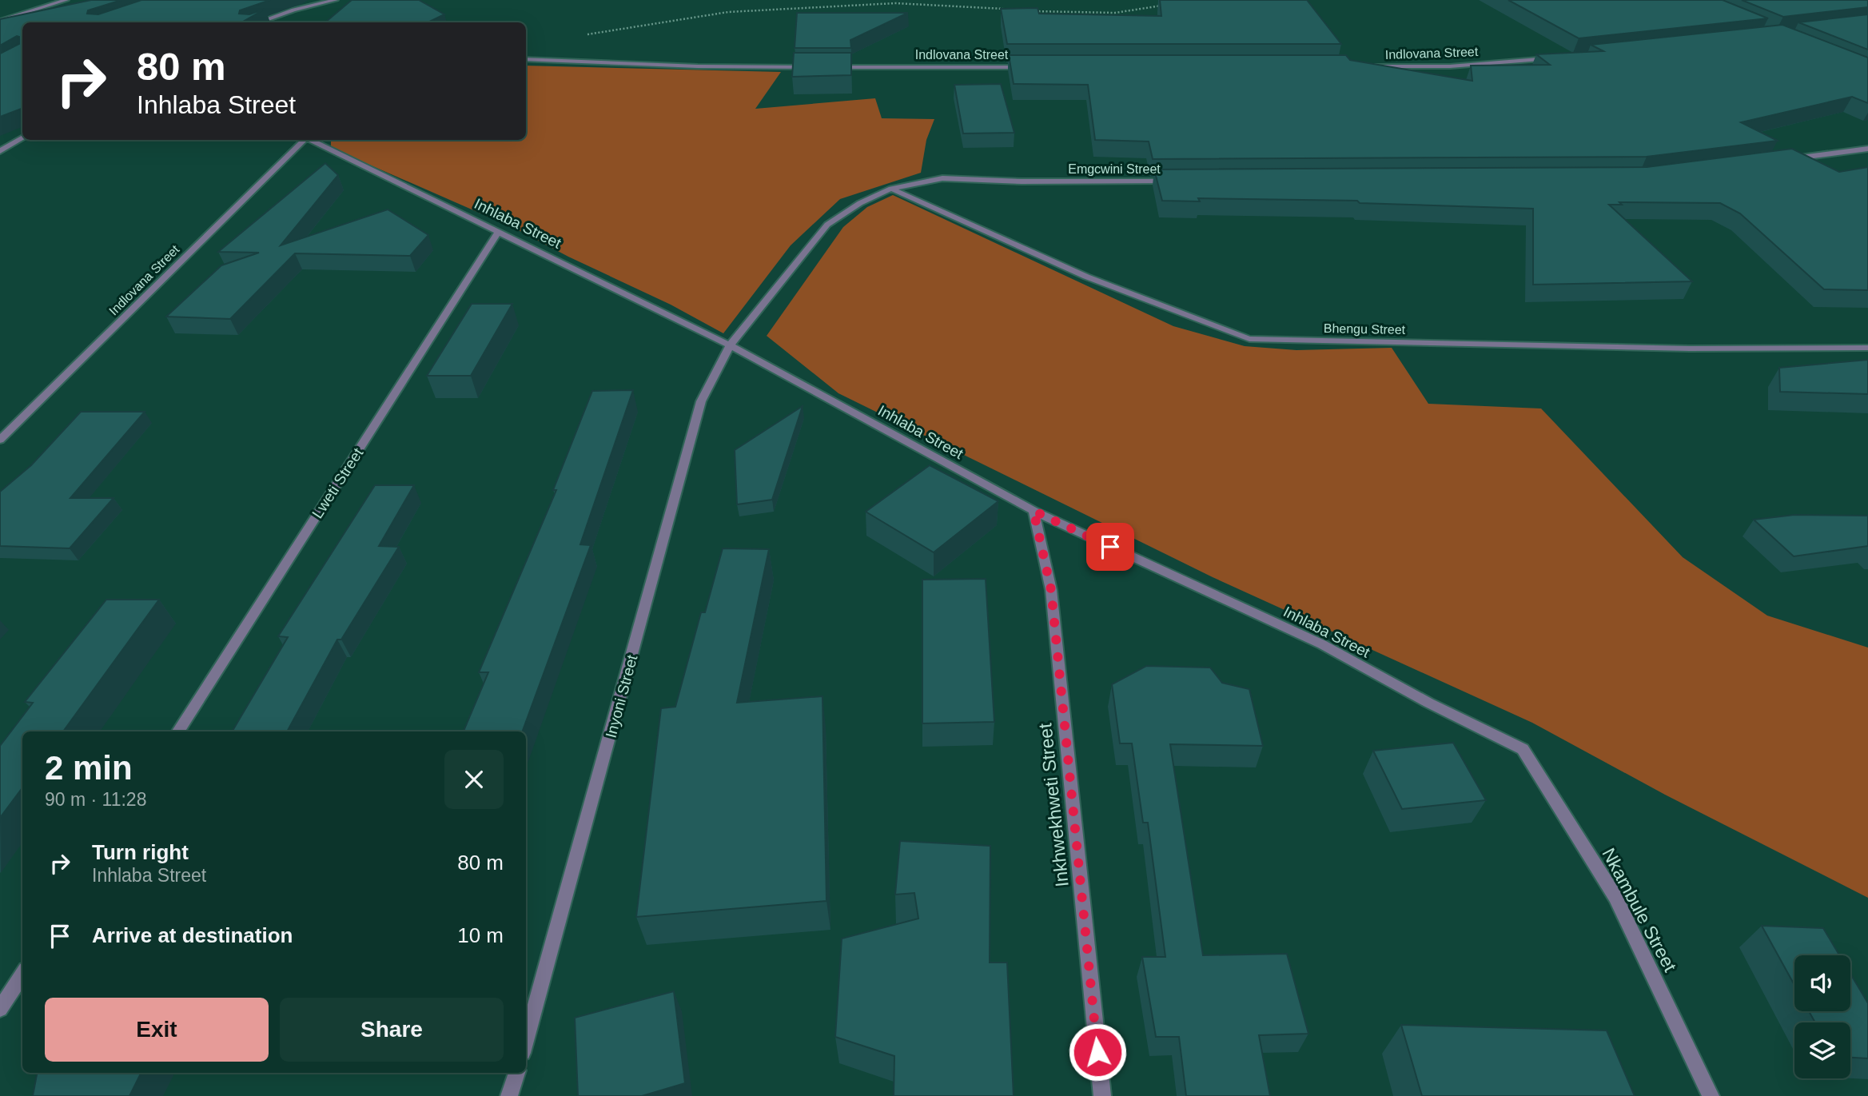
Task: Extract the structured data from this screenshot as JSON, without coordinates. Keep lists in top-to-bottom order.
{
  "streets": {
    "street": [
      "Indlovana Street",
      "Emgcwini Street",
      "Inhlaba Street",
      "Bhengu Street",
      "Lweti Street",
      "Inyoni Street",
      "Inkhwekhweti Street",
      "Nkambule Street"
    ]
  },
  "crossings": [
    ["Emgcwini Street", "Inhlaba Street"],
    ["Emgcwini Street", "Bhengu Street"],
    ["Emgcwini Street", "Inyoni Street"],
    ["Inhlaba Street", "Lweti Street"],
    ["Inhlaba Street", "Inyoni Street"],
    ["Inhlaba Street", "Inkhwekhweti Street"],
    ["Inhlaba Street", "Nkambule Street"]
  ],
  "page": {
    "turn": ["80 m", "Inhlaba Street"],
    "heading": ["2 min", "90 m · 11:28"],
    "list": [
      {
        "name": "Turn right",
        "note": "Inhlaba Street",
        "value": "80 m"
      },
      {
        "name": "Arrive at destination",
        "value": "10 m"
      }
    ],
    "buttons": ["Exit", "Share"]
  }
}
